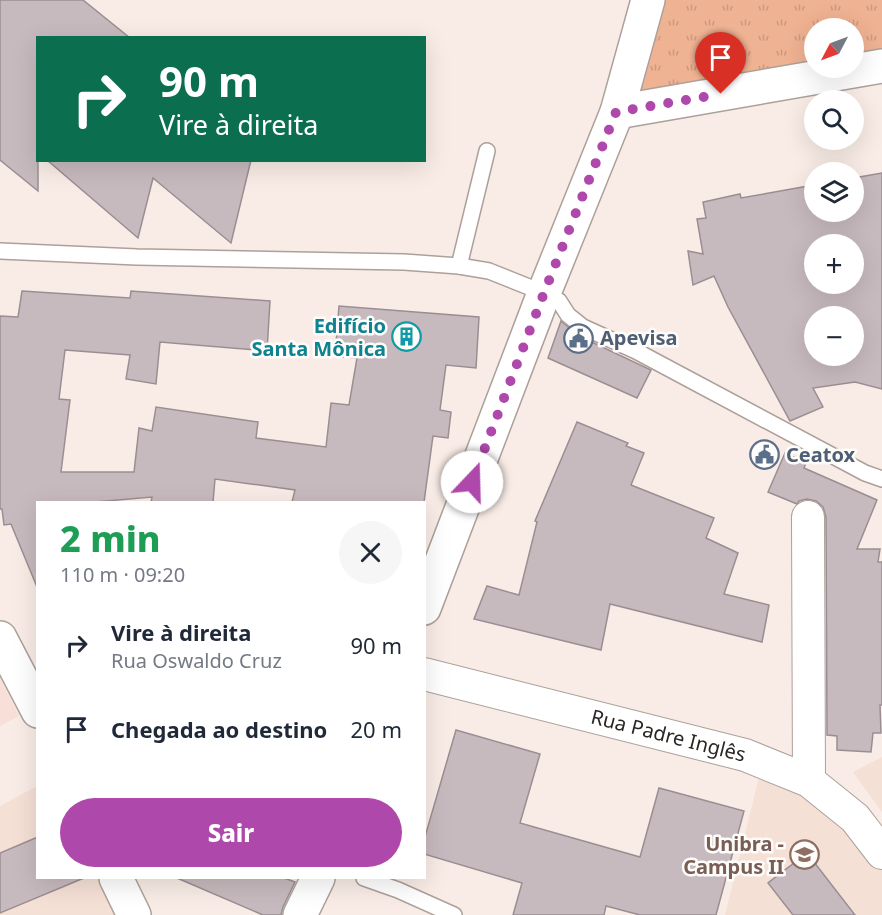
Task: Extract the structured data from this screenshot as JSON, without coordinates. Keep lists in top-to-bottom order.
{
  "streets": {
    "street": ["Rua Padre Inglês"]
  },
  "places": {
    "building": ["Edifício Santa Mônica"],
    "public building": ["Apevisa", "Ceatox"],
    "school or university": ["Unibra - Campus II"]
  },
  "north": "bottom left",
  "page": {
    "map_buttons": ["+", "−"],
    "turn": ["90 m", "Vire à direita"],
    "heading": ["2 min", "110 m · 09:20"],
    "list": [
      {
        "name": "Vire à direita",
        "note": "Rua Oswaldo Cruz",
        "value": "90 m"
      },
      {
        "name": "Chegada ao destino",
        "value": "20 m"
      }
    ],
    "buttons": "Sair"
  }
}
